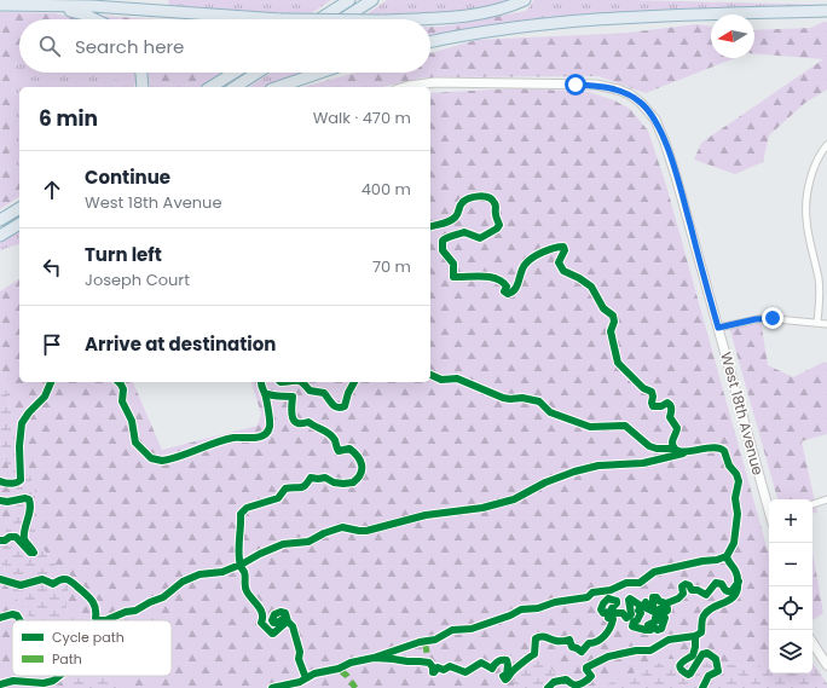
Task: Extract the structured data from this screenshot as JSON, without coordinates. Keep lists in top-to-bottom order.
{
  "streets": {
    "street": ["West 18th Avenue"]
  },
  "legend": ["Cycle path", "Path"],
  "north": "left",
  "page": {
    "search": "Search here",
    "heading": ["6 min", "Walk · 470 m"],
    "list": [
      ["Continue", "West 18th Avenue", "400 m"],
      ["Turn left", "Joseph Court", "70 m"],
      "Arrive at destination"
    ],
    "map_buttons": ["+", "−"]
  }
}
